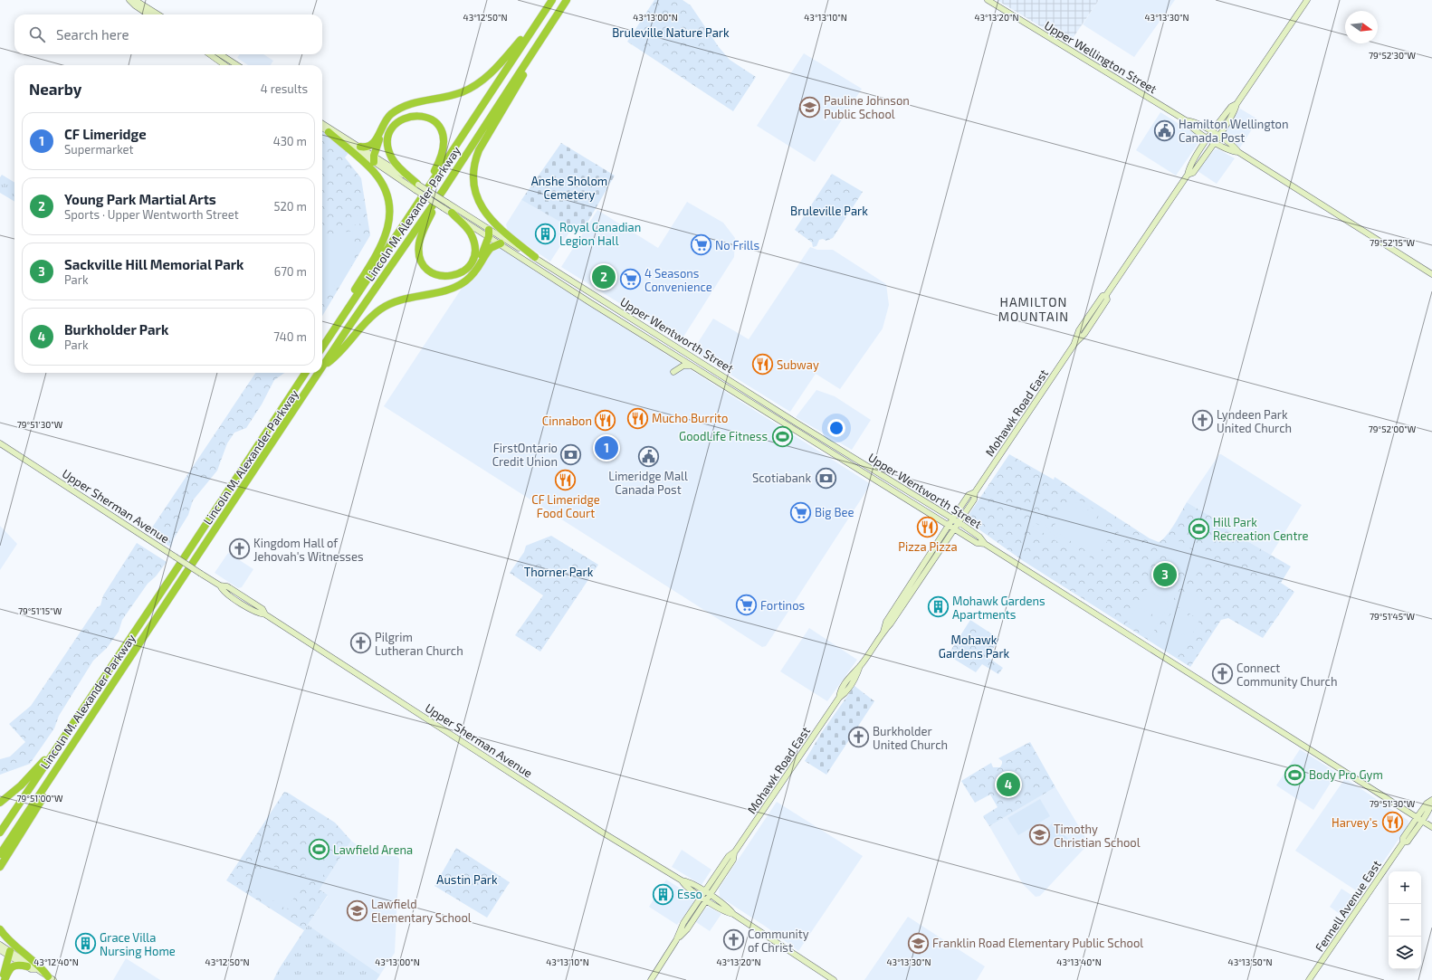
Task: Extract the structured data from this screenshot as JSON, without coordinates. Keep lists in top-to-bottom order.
{
  "streets": {
    "highway": ["Lincoln M. Alexander Parkway"],
    "main road": [
      "Upper Wellington Street",
      "Upper Wentworth Street",
      "Mohawk Road East",
      "Upper Sherman Avenue",
      "Fennell Avenue East"
    ]
  },
  "crossings": [
    ["Upper Wellington Street", "Mohawk Road East"],
    ["Upper Wentworth Street", "Mohawk Road East"],
    ["Upper Wentworth Street", "Fennell Avenue East"],
    ["Mohawk Road East", "Upper Sherman Avenue"]
  ],
  "districts": ["HAMILTON MOUNTAIN"],
  "parks": [
    "Bruleville Nature Park",
    "Anshe Sholom Cemetery",
    "Bruleville Park",
    "Thorner Park",
    "Mohawk Gardens Park",
    "Austin Park"
  ],
  "places": {
    "school or university": [
      "Pauline Johnson Public School",
      "Timothy Christian School",
      "Lawfield Elementary School",
      "Franklin Road Elementary Public School"
    ],
    "public building": ["Hamilton Wellington Canada Post", "Limeridge Mall Canada Post"],
    "building": [
      "Royal Canadian Legion Hall",
      "Mohawk Gardens Apartments",
      "Esso",
      "Grace Villa Nursing Home"
    ],
    "supermarket": [
      "No Frills",
      "4 Seasons Convenience",
      "Big Bee",
      "Fortinos"
    ],
    "restaurant": [
      "Subway",
      "Mucho Burrito",
      "Cinnabon",
      "CF Limeridge Food Court",
      "Pizza Pizza",
      "Harvey's"
    ],
    "church": [
      "Lyndeen Park United Church",
      "Kingdom Hall of Jehovah's Witnesses",
      "Pilgrim Lutheran Church",
      "Connect Community Church",
      "Burkholder United Church",
      "Community of Christ"
    ],
    "sports": [
      "GoodLife Fitness",
      "Hill Park Recreation Centre",
      "Body Pro Gym",
      "Lawfield Arena"
    ],
    "bank": ["FirstOntario Credit Union", "Scotiabank"]
  },
  "north": "right",
  "page": {
    "search": "Search here",
    "heading": ["Nearby", "4 results"],
    "list": [
      {
        "mark": "1",
        "name": "CF Limeridge",
        "note": "Supermarket",
        "value": "430 m"
      },
      {
        "mark": "2",
        "name": "Young Park Martial Arts",
        "note": "Sports · Upper Wentworth Street",
        "value": "520 m"
      },
      {
        "mark": "3",
        "name": "Sackville Hill Memorial Park",
        "note": "Park",
        "value": "670 m"
      },
      {
        "mark": "4",
        "name": "Burkholder Park",
        "note": "Park",
        "value": "740 m"
      }
    ],
    "pins": [
      "2",
      "1",
      "3",
      "4"
    ],
    "map_buttons": ["+", "−"]
  },
  "coordinates": [
    "43°12'50\"N",
    "43°13'00\"N",
    "43°13'10\"N",
    "43°13'20\"N",
    "43°13'30\"N",
    "79°52'30\"W",
    "79°52'15\"W",
    "79°51'30\"W",
    "79°52'00\"W",
    "79°51'15\"W",
    "79°51'45\"W",
    "79°51'00\"W",
    "43°12'40\"N",
    "43°13'40\"N",
    "43°13'50\"N"
  ]
}
